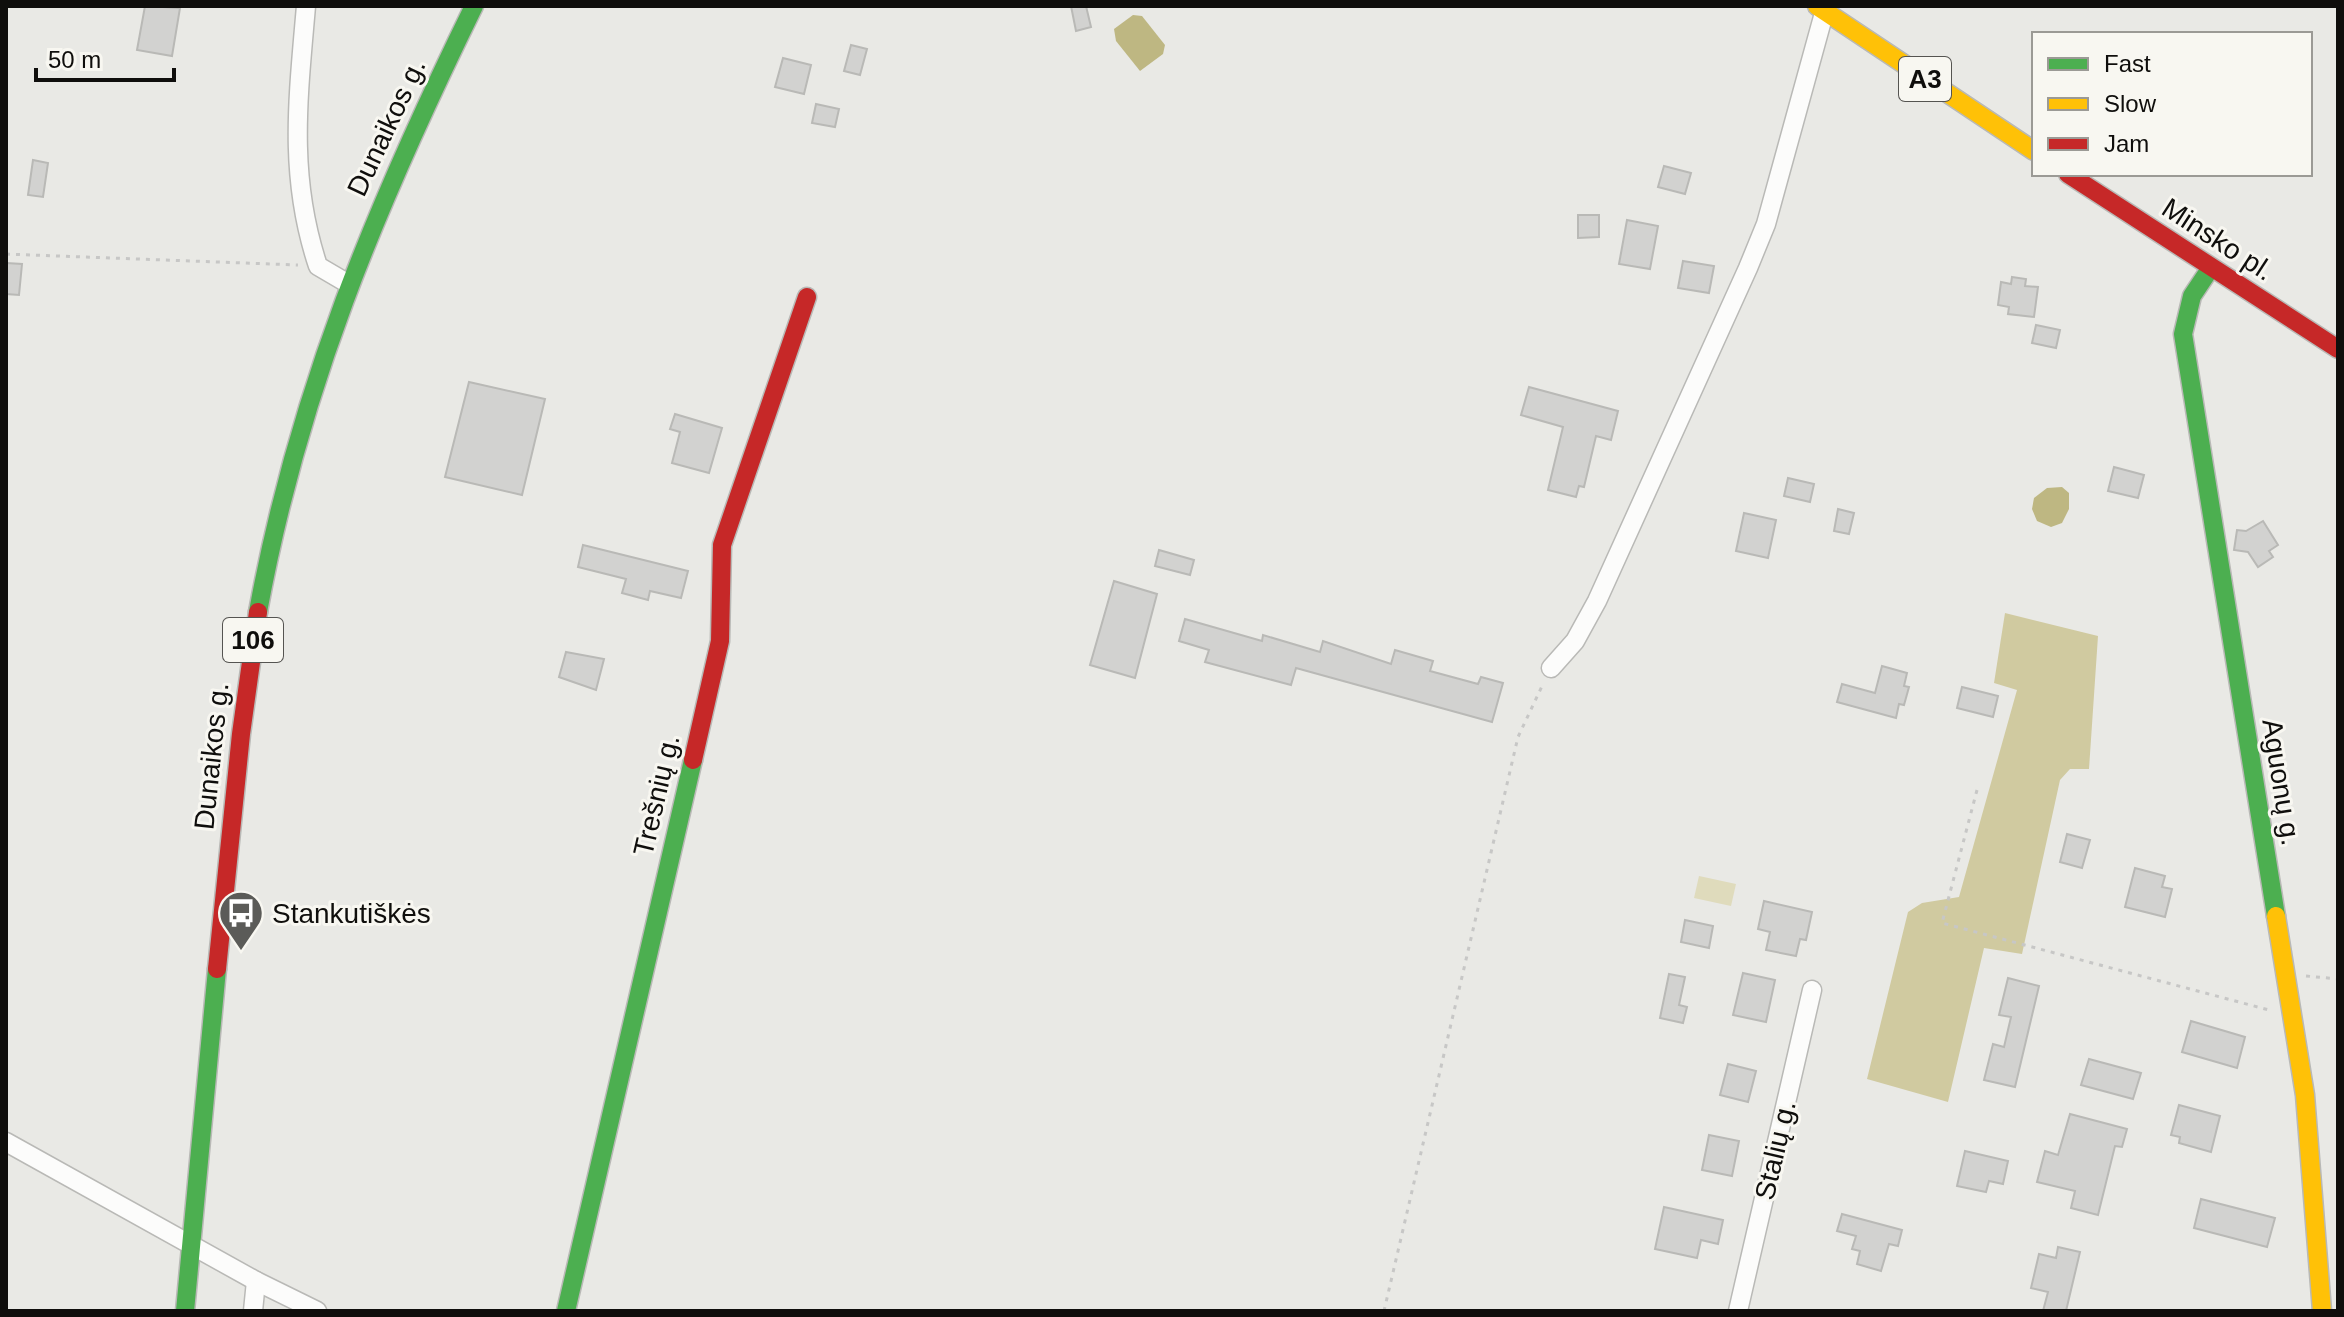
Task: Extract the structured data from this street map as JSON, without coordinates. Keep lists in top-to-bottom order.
{
  "streets": {
    "main road": [
      "A3",
      "Dunaikos g.",
      "Minsko pl.",
      "106",
      "Aguonų g.",
      "Trešnių g."
    ],
    "street": ["Stalių g."]
  },
  "crossings": [
    ["Minsko pl.", "Aguonų g."]
  ],
  "places": {
    "bus stop": ["Stankutiškės"]
  },
  "legend": ["Fast", "Slow", "Jam"],
  "scale_bar": "50 m"
}
